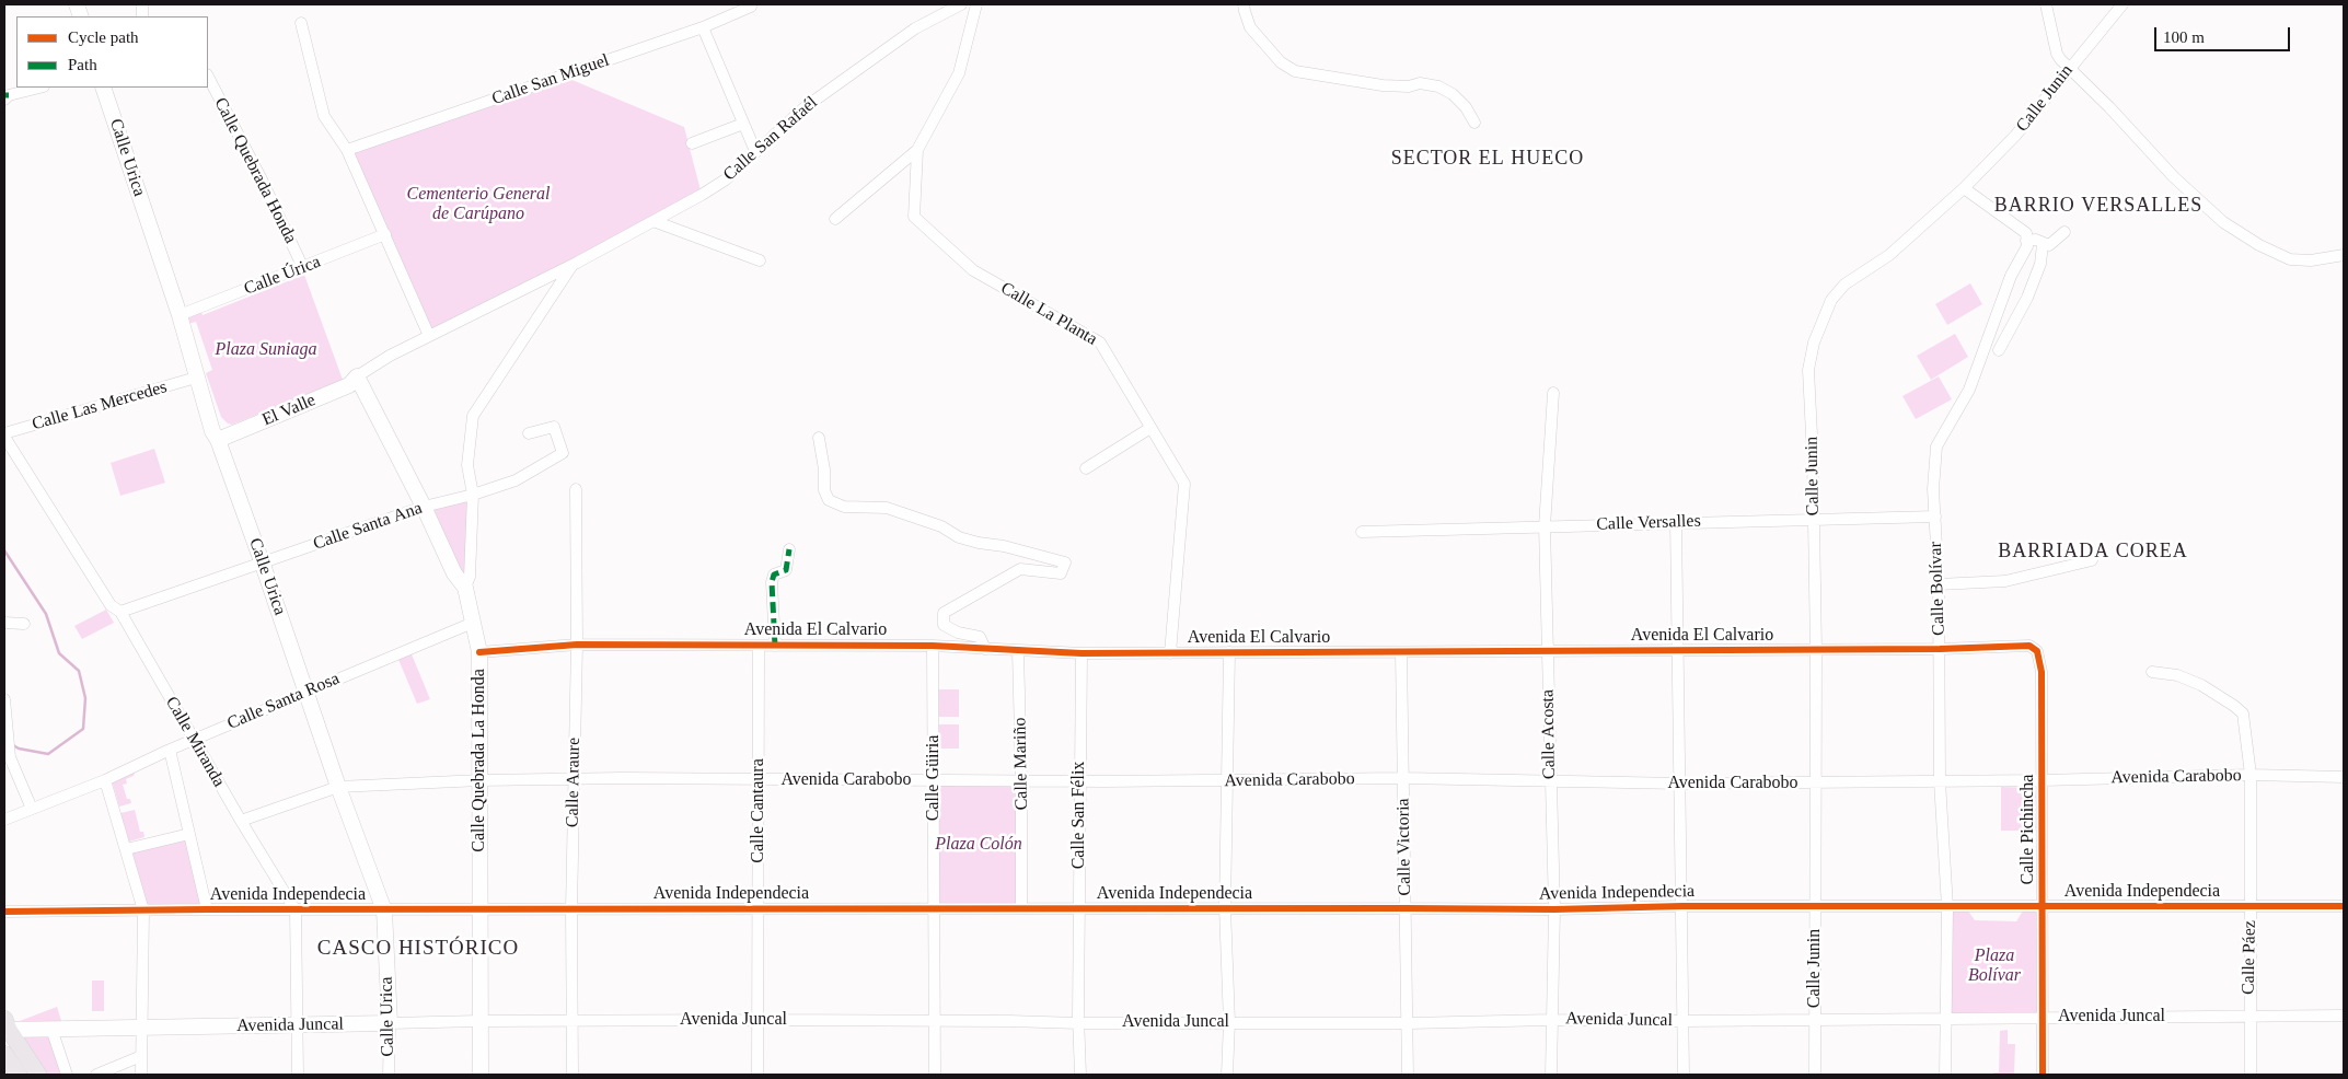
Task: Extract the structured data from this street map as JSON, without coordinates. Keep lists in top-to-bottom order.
{
  "streets": {
    "main road": [
      "Calle Urica",
      "El Valle",
      "Calle Quebrada La Honda",
      "Avenida Juncal"
    ],
    "street": [
      "Calle San Miguel",
      "Calle Junin",
      "Calle San Rafaél",
      "Calle Quebrada Honda",
      "Calle Úrica",
      "Calle La Planta",
      "Calle Las Mercedes",
      "Calle Versalles",
      "Calle Santa Ana",
      "Calle Bolívar",
      "Avenida El Calvario",
      "Calle Santa Rosa",
      "Calle Acosta",
      "Calle Miranda",
      "Calle Mariño",
      "Avenida Carabobo",
      "Calle Güiria",
      "Calle Araure",
      "Calle Cantaura",
      "Calle San Félix",
      "Calle Pichincha",
      "Calle Victoria",
      "Avenida Independecia",
      "Calle Páez"
    ]
  },
  "crossings": [
    ["Calle Junin", "Calle Versalles"],
    ["Calle Junin", "Avenida El Calvario"],
    ["Calle Junin", "Avenida Carabobo"],
    ["Calle Junin", "Avenida Independecia"],
    ["Calle Junin", "Avenida Juncal"],
    ["Calle San Rafaél", "El Valle"],
    ["Calle San Rafaél", "Calle Santa Ana"],
    ["Calle San Rafaél", "Calle Quebrada La Honda"],
    ["Calle Urica", "Calle Úrica"],
    ["Calle Urica", "Calle Las Mercedes"],
    ["Calle Urica", "El Valle"],
    ["Calle Urica", "Calle Santa Ana"],
    ["Calle Urica", "Calle Santa Rosa"],
    ["Calle Urica", "Avenida Carabobo"],
    ["Calle Urica", "Avenida Independecia"],
    ["Calle Urica", "Avenida Juncal"],
    ["Calle Quebrada Honda", "Calle Úrica"],
    ["Calle La Planta", "Avenida El Calvario"],
    ["Calle Las Mercedes", "Calle Miranda"],
    ["El Valle", "Calle Quebrada La Honda"],
    ["Calle Versalles", "Calle Bolívar"],
    ["Calle Versalles", "Calle Acosta"],
    ["Calle Santa Ana", "Calle Miranda"],
    ["Calle Santa Ana", "Calle Quebrada La Honda"],
    ["Calle Bolívar", "Avenida El Calvario"],
    ["Calle Bolívar", "Avenida Carabobo"],
    ["Calle Bolívar", "Avenida Independecia"],
    ["Calle Bolívar", "Avenida Juncal"],
    ["Avenida El Calvario", "Calle Acosta"],
    ["Avenida El Calvario", "Calle Quebrada La Honda"],
    ["Avenida El Calvario", "Calle Mariño"],
    ["Avenida El Calvario", "Calle Güiria"],
    ["Avenida El Calvario", "Calle Araure"],
    ["Avenida El Calvario", "Calle Cantaura"],
    ["Avenida El Calvario", "Calle San Félix"],
    ["Avenida El Calvario", "Calle Pichincha"],
    ["Avenida El Calvario", "Calle Victoria"],
    ["Calle Santa Rosa", "Calle Miranda"],
    ["Calle Santa Rosa", "Calle Quebrada La Honda"],
    ["Calle Acosta", "Avenida Carabobo"],
    ["Calle Acosta", "Avenida Independecia"],
    ["Calle Acosta", "Avenida Juncal"],
    ["Calle Miranda", "Avenida Carabobo"],
    ["Calle Miranda", "Avenida Independecia"],
    ["Calle Quebrada La Honda", "Avenida Carabobo"],
    ["Calle Quebrada La Honda", "Avenida Independecia"],
    ["Calle Quebrada La Honda", "Avenida Juncal"],
    ["Calle Mariño", "Avenida Carabobo"],
    ["Calle Mariño", "Avenida Independecia"],
    ["Avenida Carabobo", "Calle Güiria"],
    ["Avenida Carabobo", "Calle Araure"],
    ["Avenida Carabobo", "Calle Cantaura"],
    ["Avenida Carabobo", "Calle San Félix"],
    ["Avenida Carabobo", "Calle Pichincha"],
    ["Avenida Carabobo", "Calle Victoria"],
    ["Avenida Carabobo", "Calle Páez"],
    ["Calle Güiria", "Avenida Independecia"],
    ["Calle Güiria", "Avenida Juncal"],
    ["Calle Araure", "Avenida Independecia"],
    ["Calle Araure", "Avenida Juncal"],
    ["Calle Cantaura", "Avenida Independecia"],
    ["Calle Cantaura", "Avenida Juncal"],
    ["Calle San Félix", "Avenida Independecia"],
    ["Calle San Félix", "Avenida Juncal"],
    ["Calle Pichincha", "Avenida Independecia"],
    ["Calle Pichincha", "Avenida Juncal"],
    ["Calle Victoria", "Avenida Independecia"],
    ["Calle Victoria", "Avenida Juncal"],
    ["Avenida Independecia", "Calle Páez"],
    ["Calle Páez", "Avenida Juncal"]
  ],
  "districts": [
    "SECTOR EL HUECO",
    "BARRIO VERSALLES",
    "BARRIADA COREA",
    "CASCO HISTÓRICO"
  ],
  "parks": [
    "Cementerio General de Carúpano",
    "Plaza Suniaga",
    "Plaza Colón",
    "Plaza Bolívar"
  ],
  "legend": ["Cycle path", "Path"],
  "scale_bar": "100 m"
}
